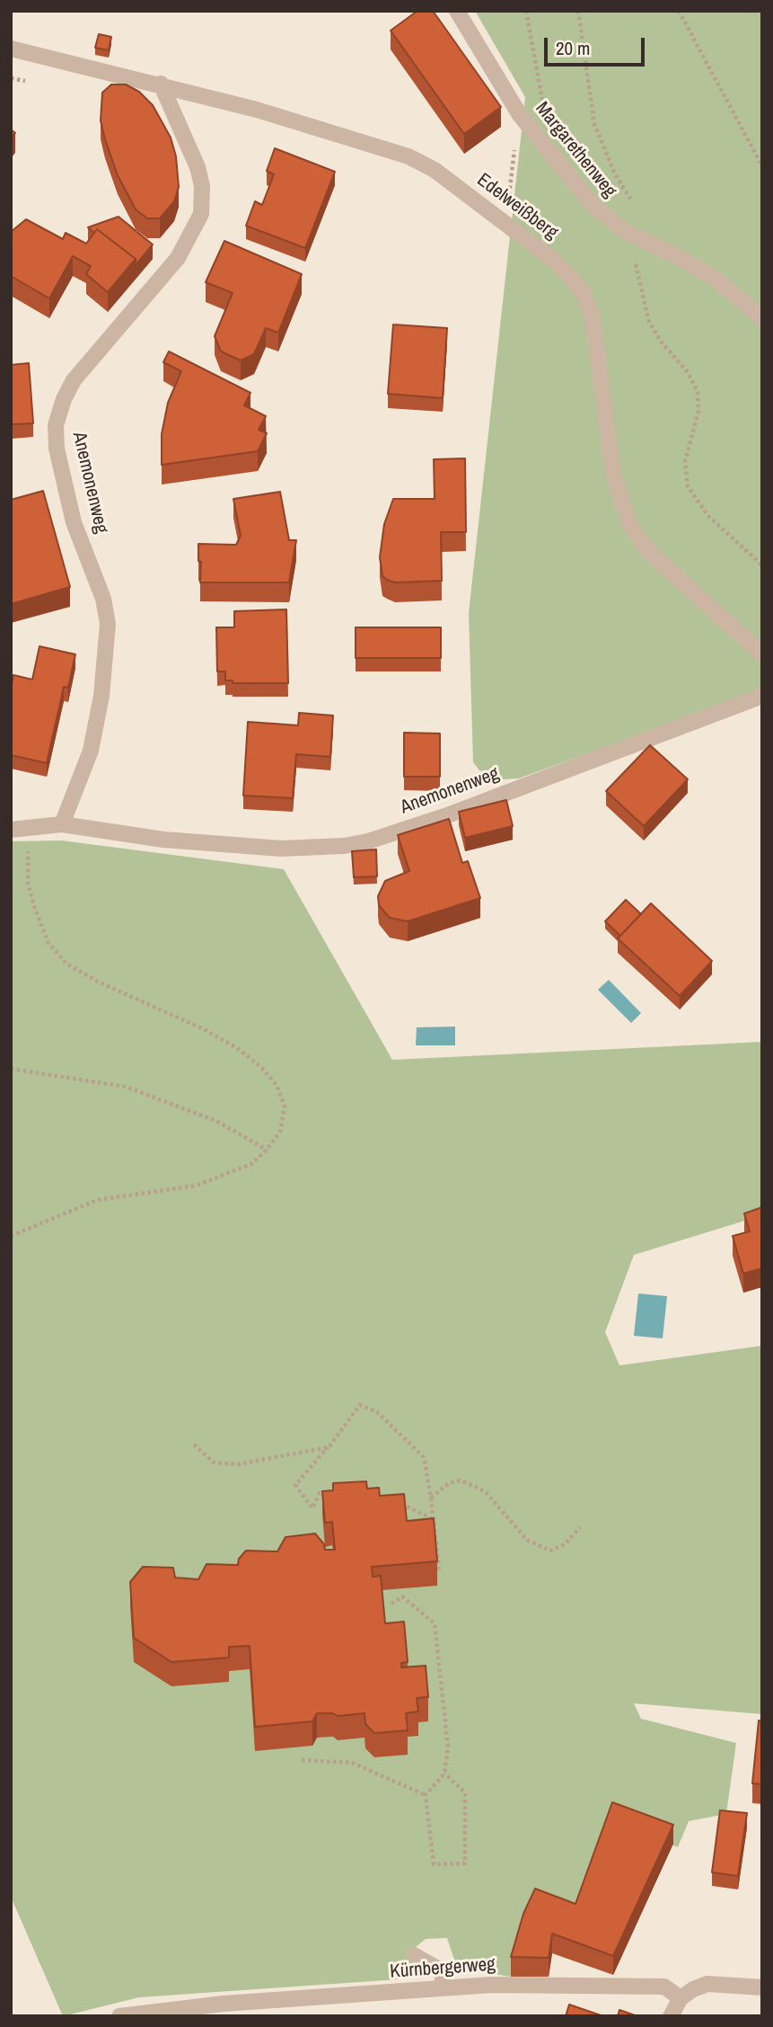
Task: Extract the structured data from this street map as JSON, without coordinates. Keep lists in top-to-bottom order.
{
  "streets": {
    "street": [
      "Margarethenweg",
      "Edelweißberg",
      "Anemonenweg",
      "Kürnbergerweg"
    ]
  },
  "crossings": [
    ["Edelweißberg", "Anemonenweg"]
  ],
  "scale_bar": "20 m"
}
